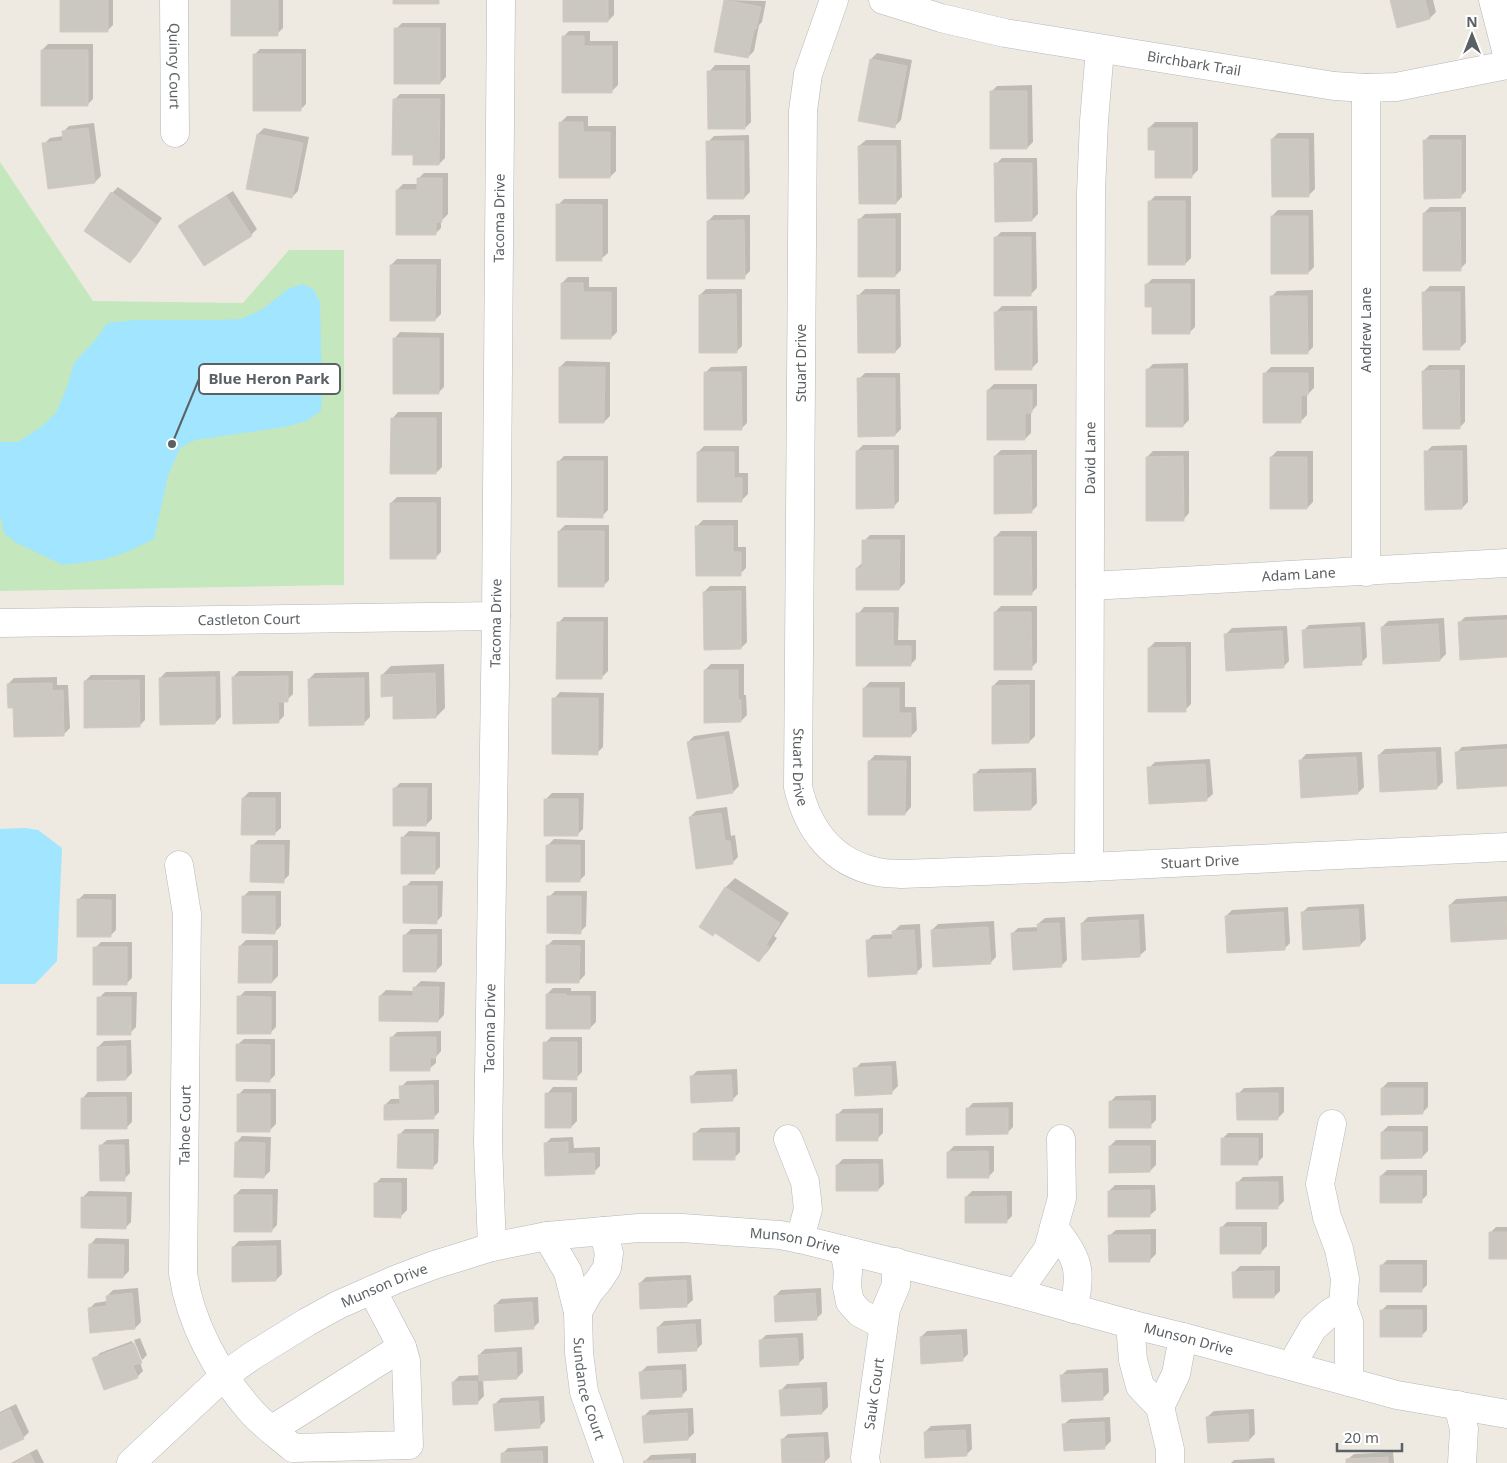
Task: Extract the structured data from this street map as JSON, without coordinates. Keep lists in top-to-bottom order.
{
  "streets": {
    "street": [
      "Birchbark Trail",
      "Quincy Court",
      "Tacoma Drive",
      "Andrew Lane",
      "Stuart Drive",
      "David Lane",
      "Adam Lane",
      "Castleton Court",
      "Tahoe Court",
      "Munson Drive",
      "Sundance Court",
      "Sauk Court"
    ]
  },
  "crossings": [
    ["Birchbark Trail", "Andrew Lane"],
    ["Birchbark Trail", "David Lane"],
    ["Tacoma Drive", "Castleton Court"],
    ["Tacoma Drive", "Munson Drive"],
    ["Andrew Lane", "Adam Lane"],
    ["Stuart Drive", "David Lane"],
    ["David Lane", "Adam Lane"],
    ["Tahoe Court", "Munson Drive"],
    ["Munson Drive", "Sundance Court"],
    ["Munson Drive", "Sauk Court"]
  ],
  "places": ["Blue Heron Park"],
  "scale_bar": "20 m",
  "north": "top"
}
